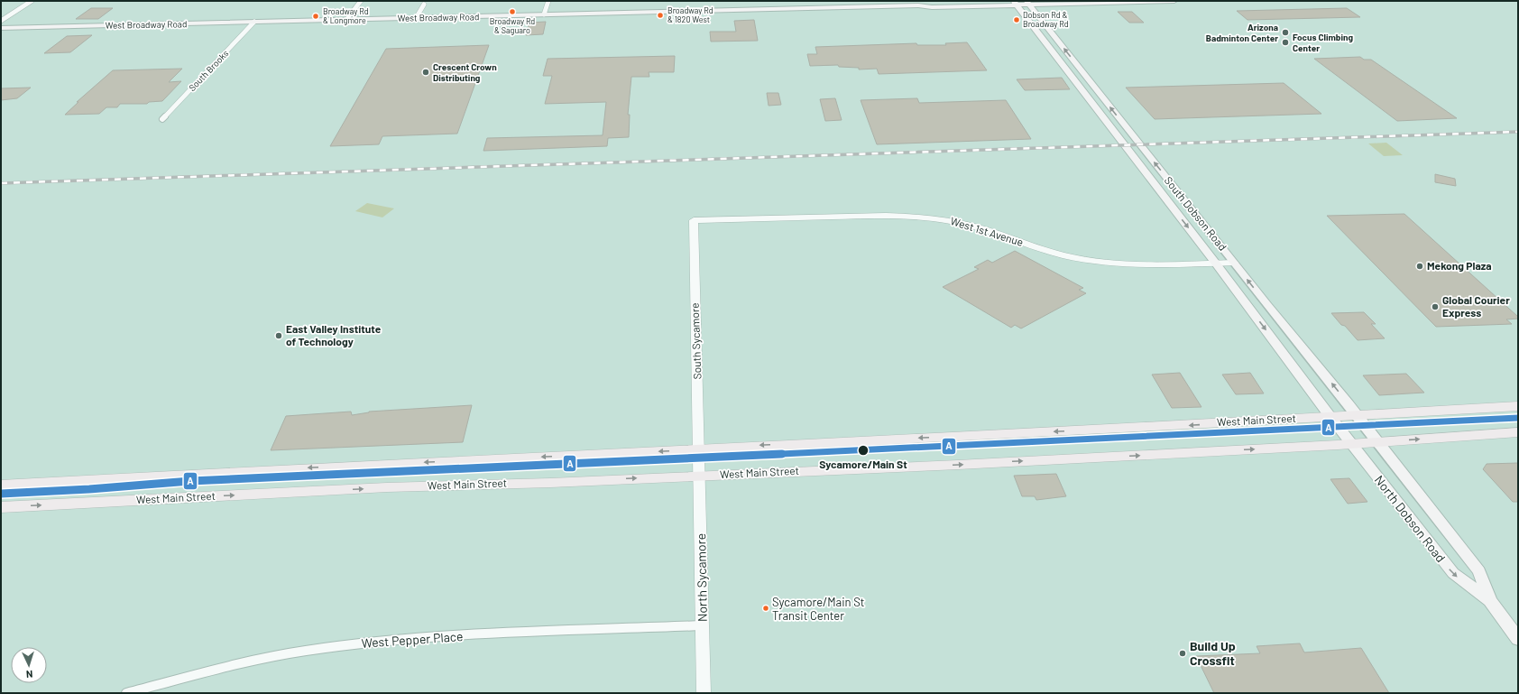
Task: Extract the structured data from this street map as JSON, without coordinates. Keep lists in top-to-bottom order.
{
  "streets": {
    "main road": [
      "West Broadway Road",
      "South Dobson Road",
      "West Main Street",
      "North Dobson Road"
    ],
    "street": [
      "South Brooks",
      "West 1st Avenue",
      "South Sycamore",
      "North Sycamore",
      "West Pepper Place"
    ]
  },
  "crossings": [
    ["West Broadway Road", "South Brooks"],
    ["West Broadway Road", "South Dobson Road"],
    ["South Dobson Road", "West 1st Avenue"],
    ["South Dobson Road", "West Main Street"],
    ["South Dobson Road", "North Dobson Road"],
    ["West 1st Avenue", "South Sycamore"],
    ["South Sycamore", "West Main Street"],
    ["South Sycamore", "North Sycamore"],
    ["West Main Street", "North Dobson Road"],
    ["West Main Street", "North Sycamore"],
    ["North Sycamore", "West Pepper Place"]
  ],
  "places": [
    "Broadway Rd & Saguaro",
    "Broadway Rd & 1820 West",
    "Broadway Rd & Longmore",
    "Dobson Rd & Broadway Rd",
    "Arizona Badminton Center",
    "Focus Climbing Center",
    "Crescent Crown Distributing",
    "Mekong Plaza",
    "Global Courier Express",
    "East Valley Institute of Technology",
    "Sycamore/Main St",
    "Sycamore/Main St Transit Center",
    "Build Up Crossfit"
  ],
  "lines": ["transit line A"],
  "north": "bottom"
}
